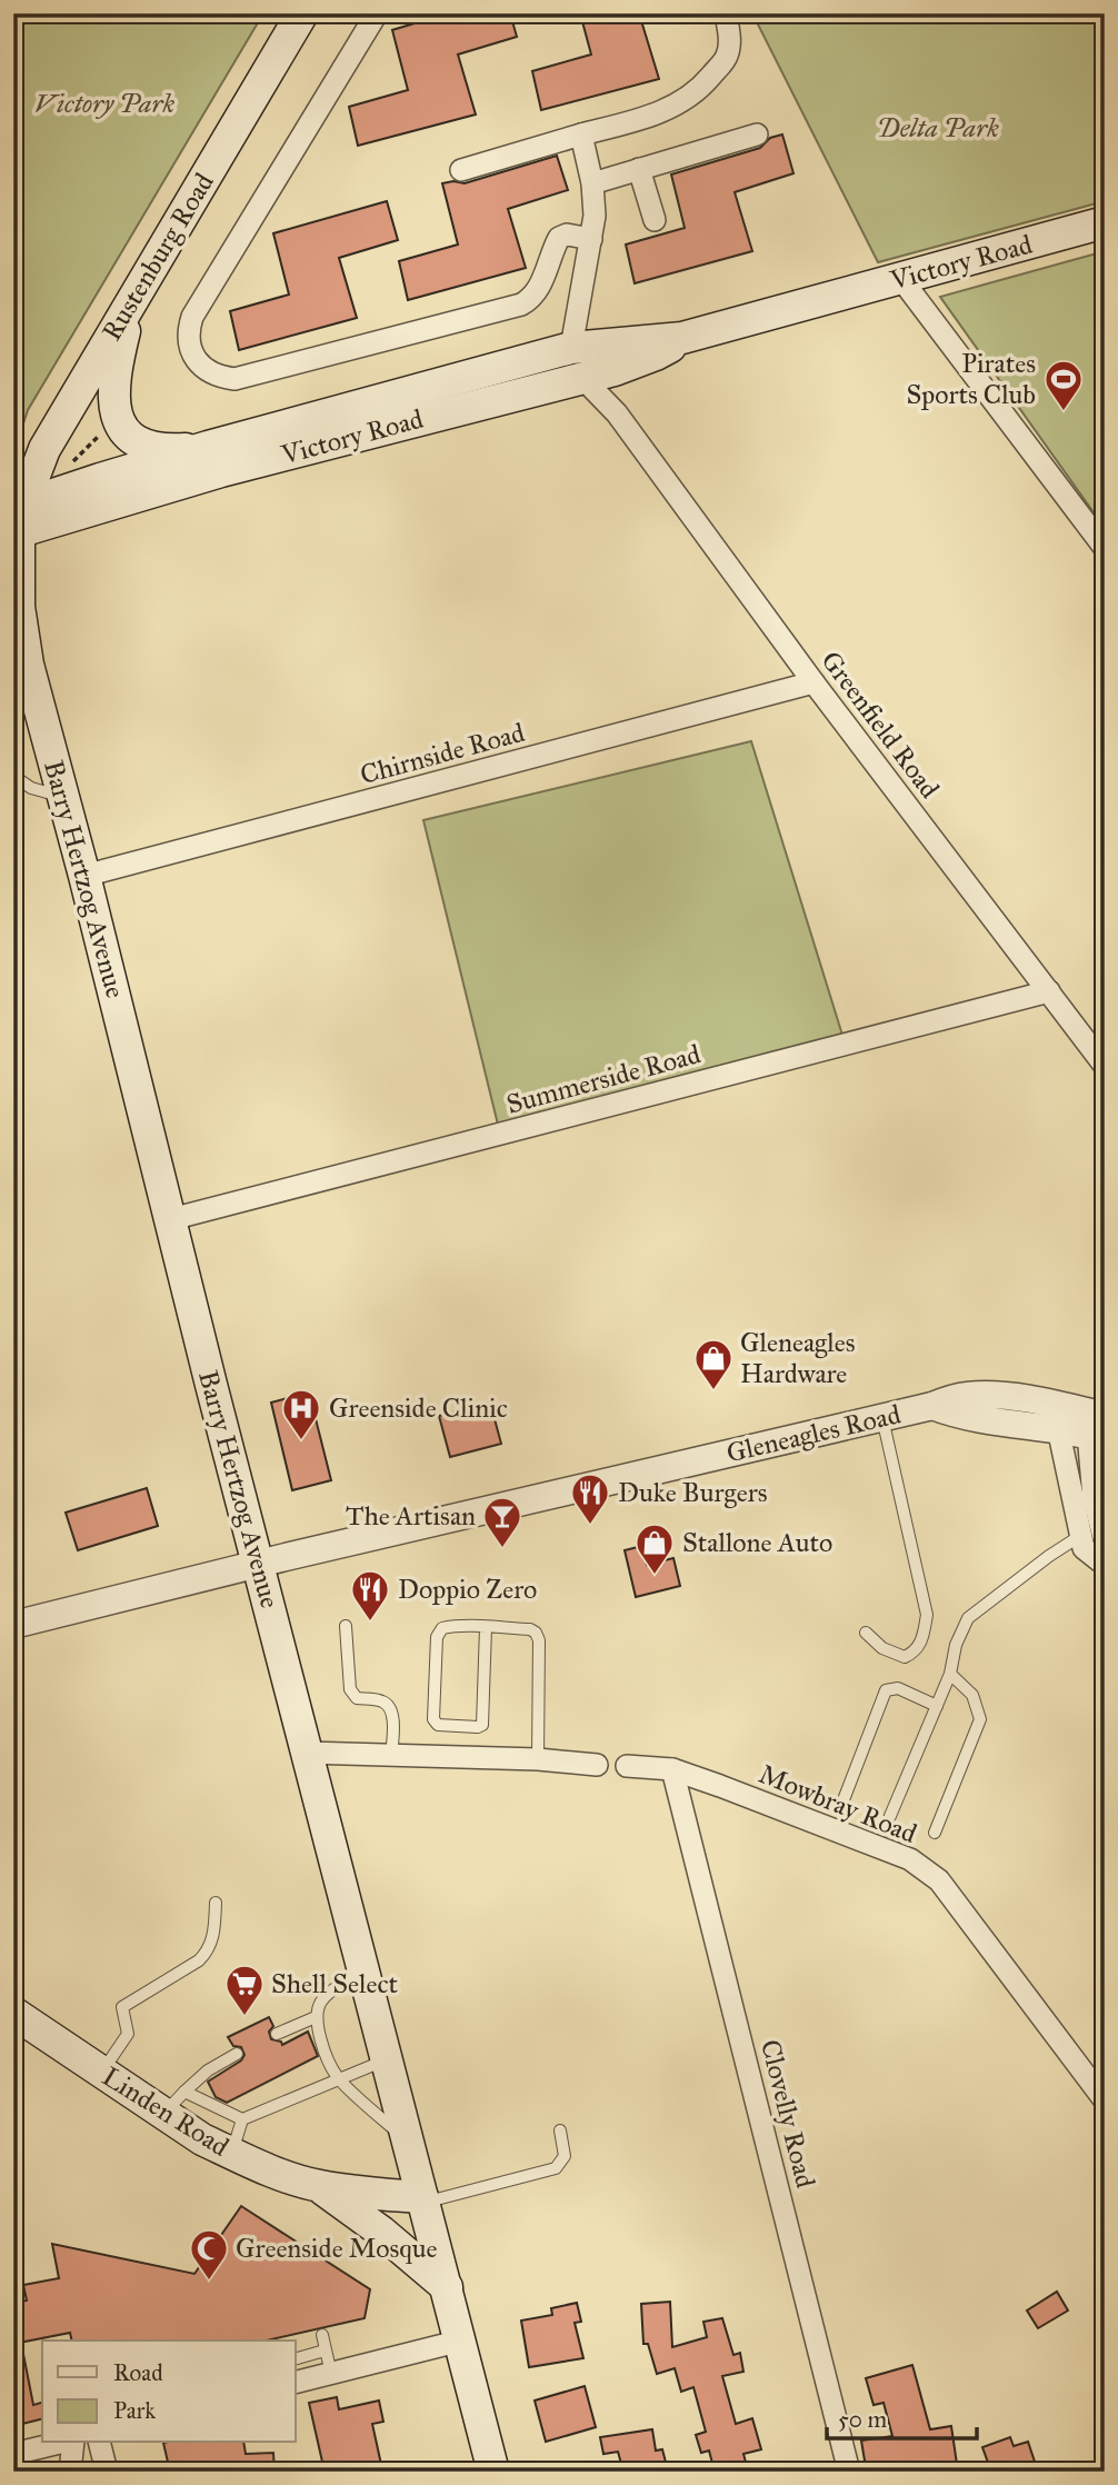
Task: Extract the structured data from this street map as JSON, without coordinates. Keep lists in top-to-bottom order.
{
  "streets": {
    "main road": [
      "Rustenburg Road",
      "Victory Road",
      "Barry Hertzog Avenue",
      "Linden Road"
    ],
    "street": [
      "Greenfield Road",
      "Chirnside Road",
      "Summerside Road",
      "Gleneagles Road",
      "Mowbray Road",
      "Clovelly Road"
    ]
  },
  "crossings": [
    ["Rustenburg Road", "Victory Road"],
    ["Rustenburg Road", "Barry Hertzog Avenue"],
    ["Victory Road", "Greenfield Road"],
    ["Victory Road", "Barry Hertzog Avenue"],
    ["Greenfield Road", "Chirnside Road"],
    ["Greenfield Road", "Summerside Road"],
    ["Chirnside Road", "Barry Hertzog Avenue"],
    ["Barry Hertzog Avenue", "Summerside Road"],
    ["Barry Hertzog Avenue", "Gleneagles Road"],
    ["Barry Hertzog Avenue", "Linden Road"],
    ["Mowbray Road", "Clovelly Road"]
  ],
  "parks": ["Victory Park", "Delta Park"],
  "places": {
    "sports": ["Pirates Sports Club"],
    "shop": ["Gleneagles Hardware", "Stallone Auto"],
    "hospital": ["Greenside Clinic"],
    "restaurant": ["Duke Burgers", "Doppio Zero"],
    "bar": ["The Artisan"],
    "supermarket": ["Shell Select"],
    "mosque": ["Greenside Mosque"]
  },
  "legend": ["Road", "Park"],
  "scale_bar": "50 m"
}
